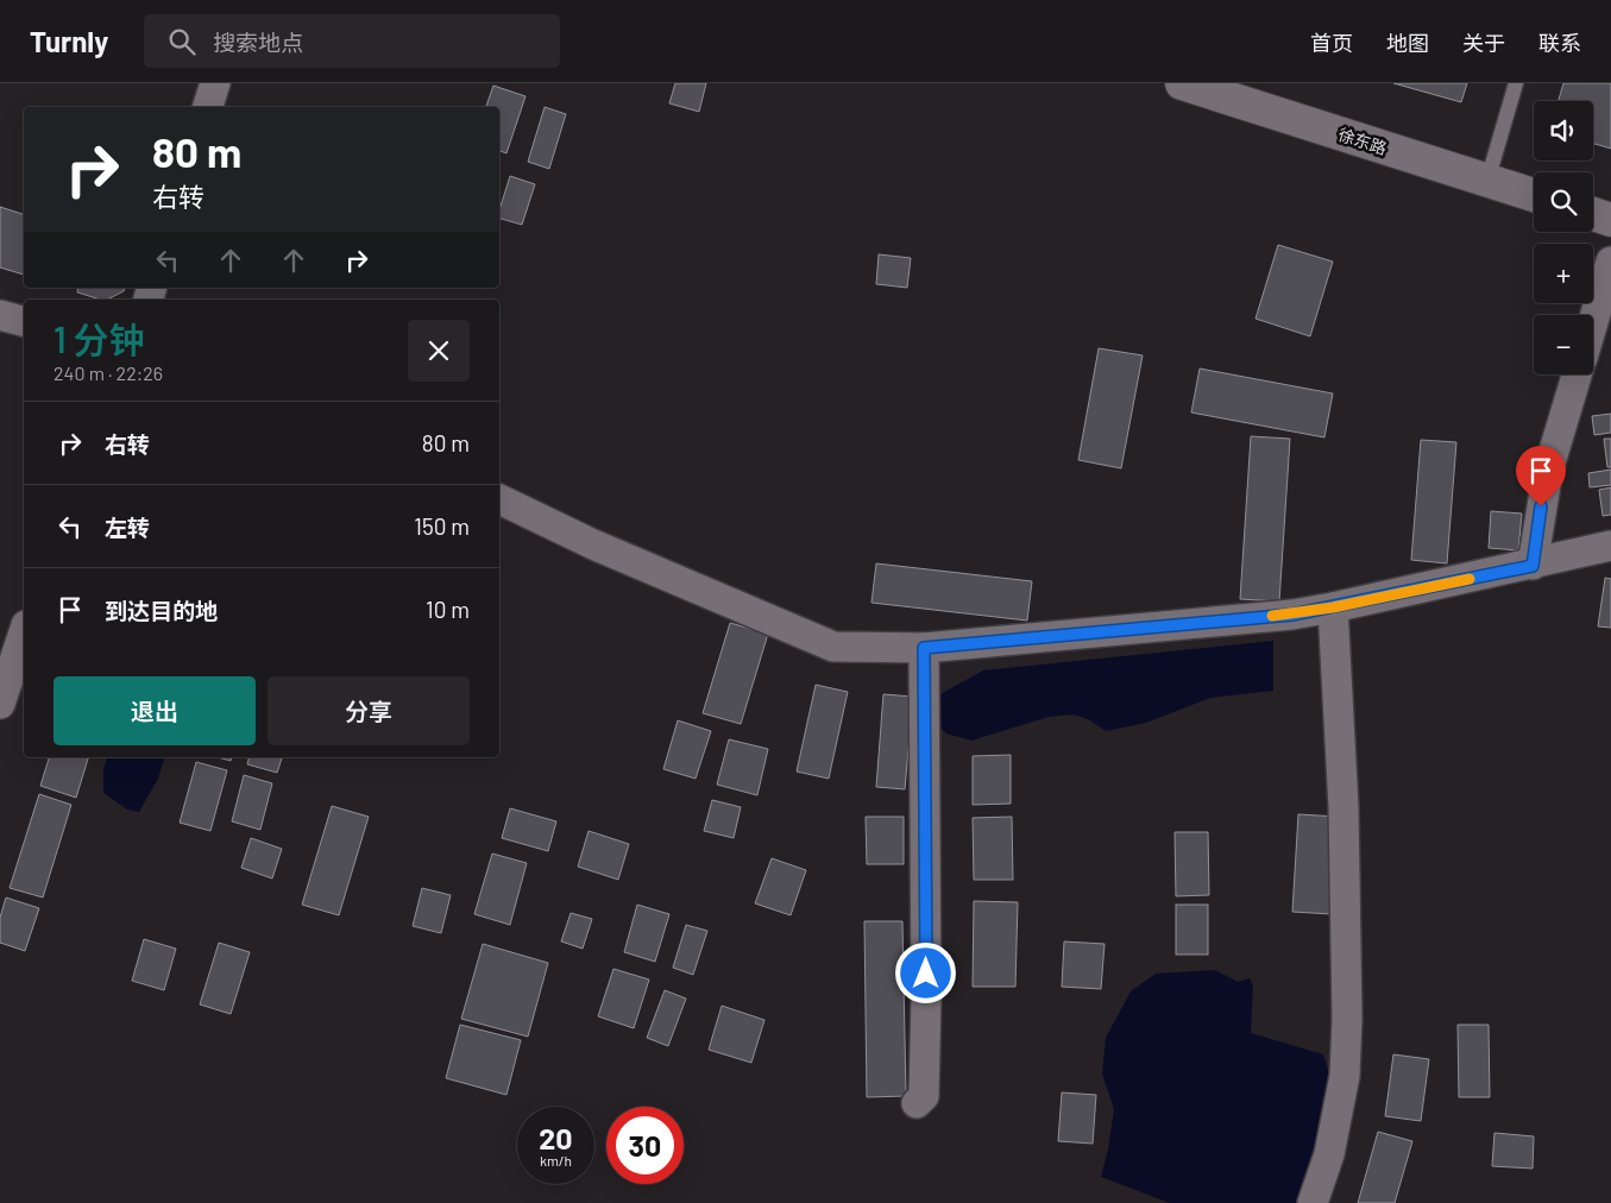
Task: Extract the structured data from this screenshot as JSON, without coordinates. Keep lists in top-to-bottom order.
{
  "streets": {
    "street": ["徐东路"]
  },
  "page": {
    "header": "Turnly",
    "search": "搜索地点",
    "nav": [
      "首页",
      "地图",
      "关于",
      "联系"
    ],
    "map_buttons": ["+", "−"],
    "turn": ["80 m", "右转"],
    "heading": ["1 分钟", "240 m · 22:26"],
    "list": [
      {
        "name": "右转",
        "value": "80 m"
      },
      {
        "name": "左转",
        "value": "150 m"
      },
      {
        "name": "到达目的地",
        "value": "10 m"
      }
    ],
    "buttons": ["退出", "分享"],
    "speed": "20 km/h",
    "limit": "30"
  }
}
